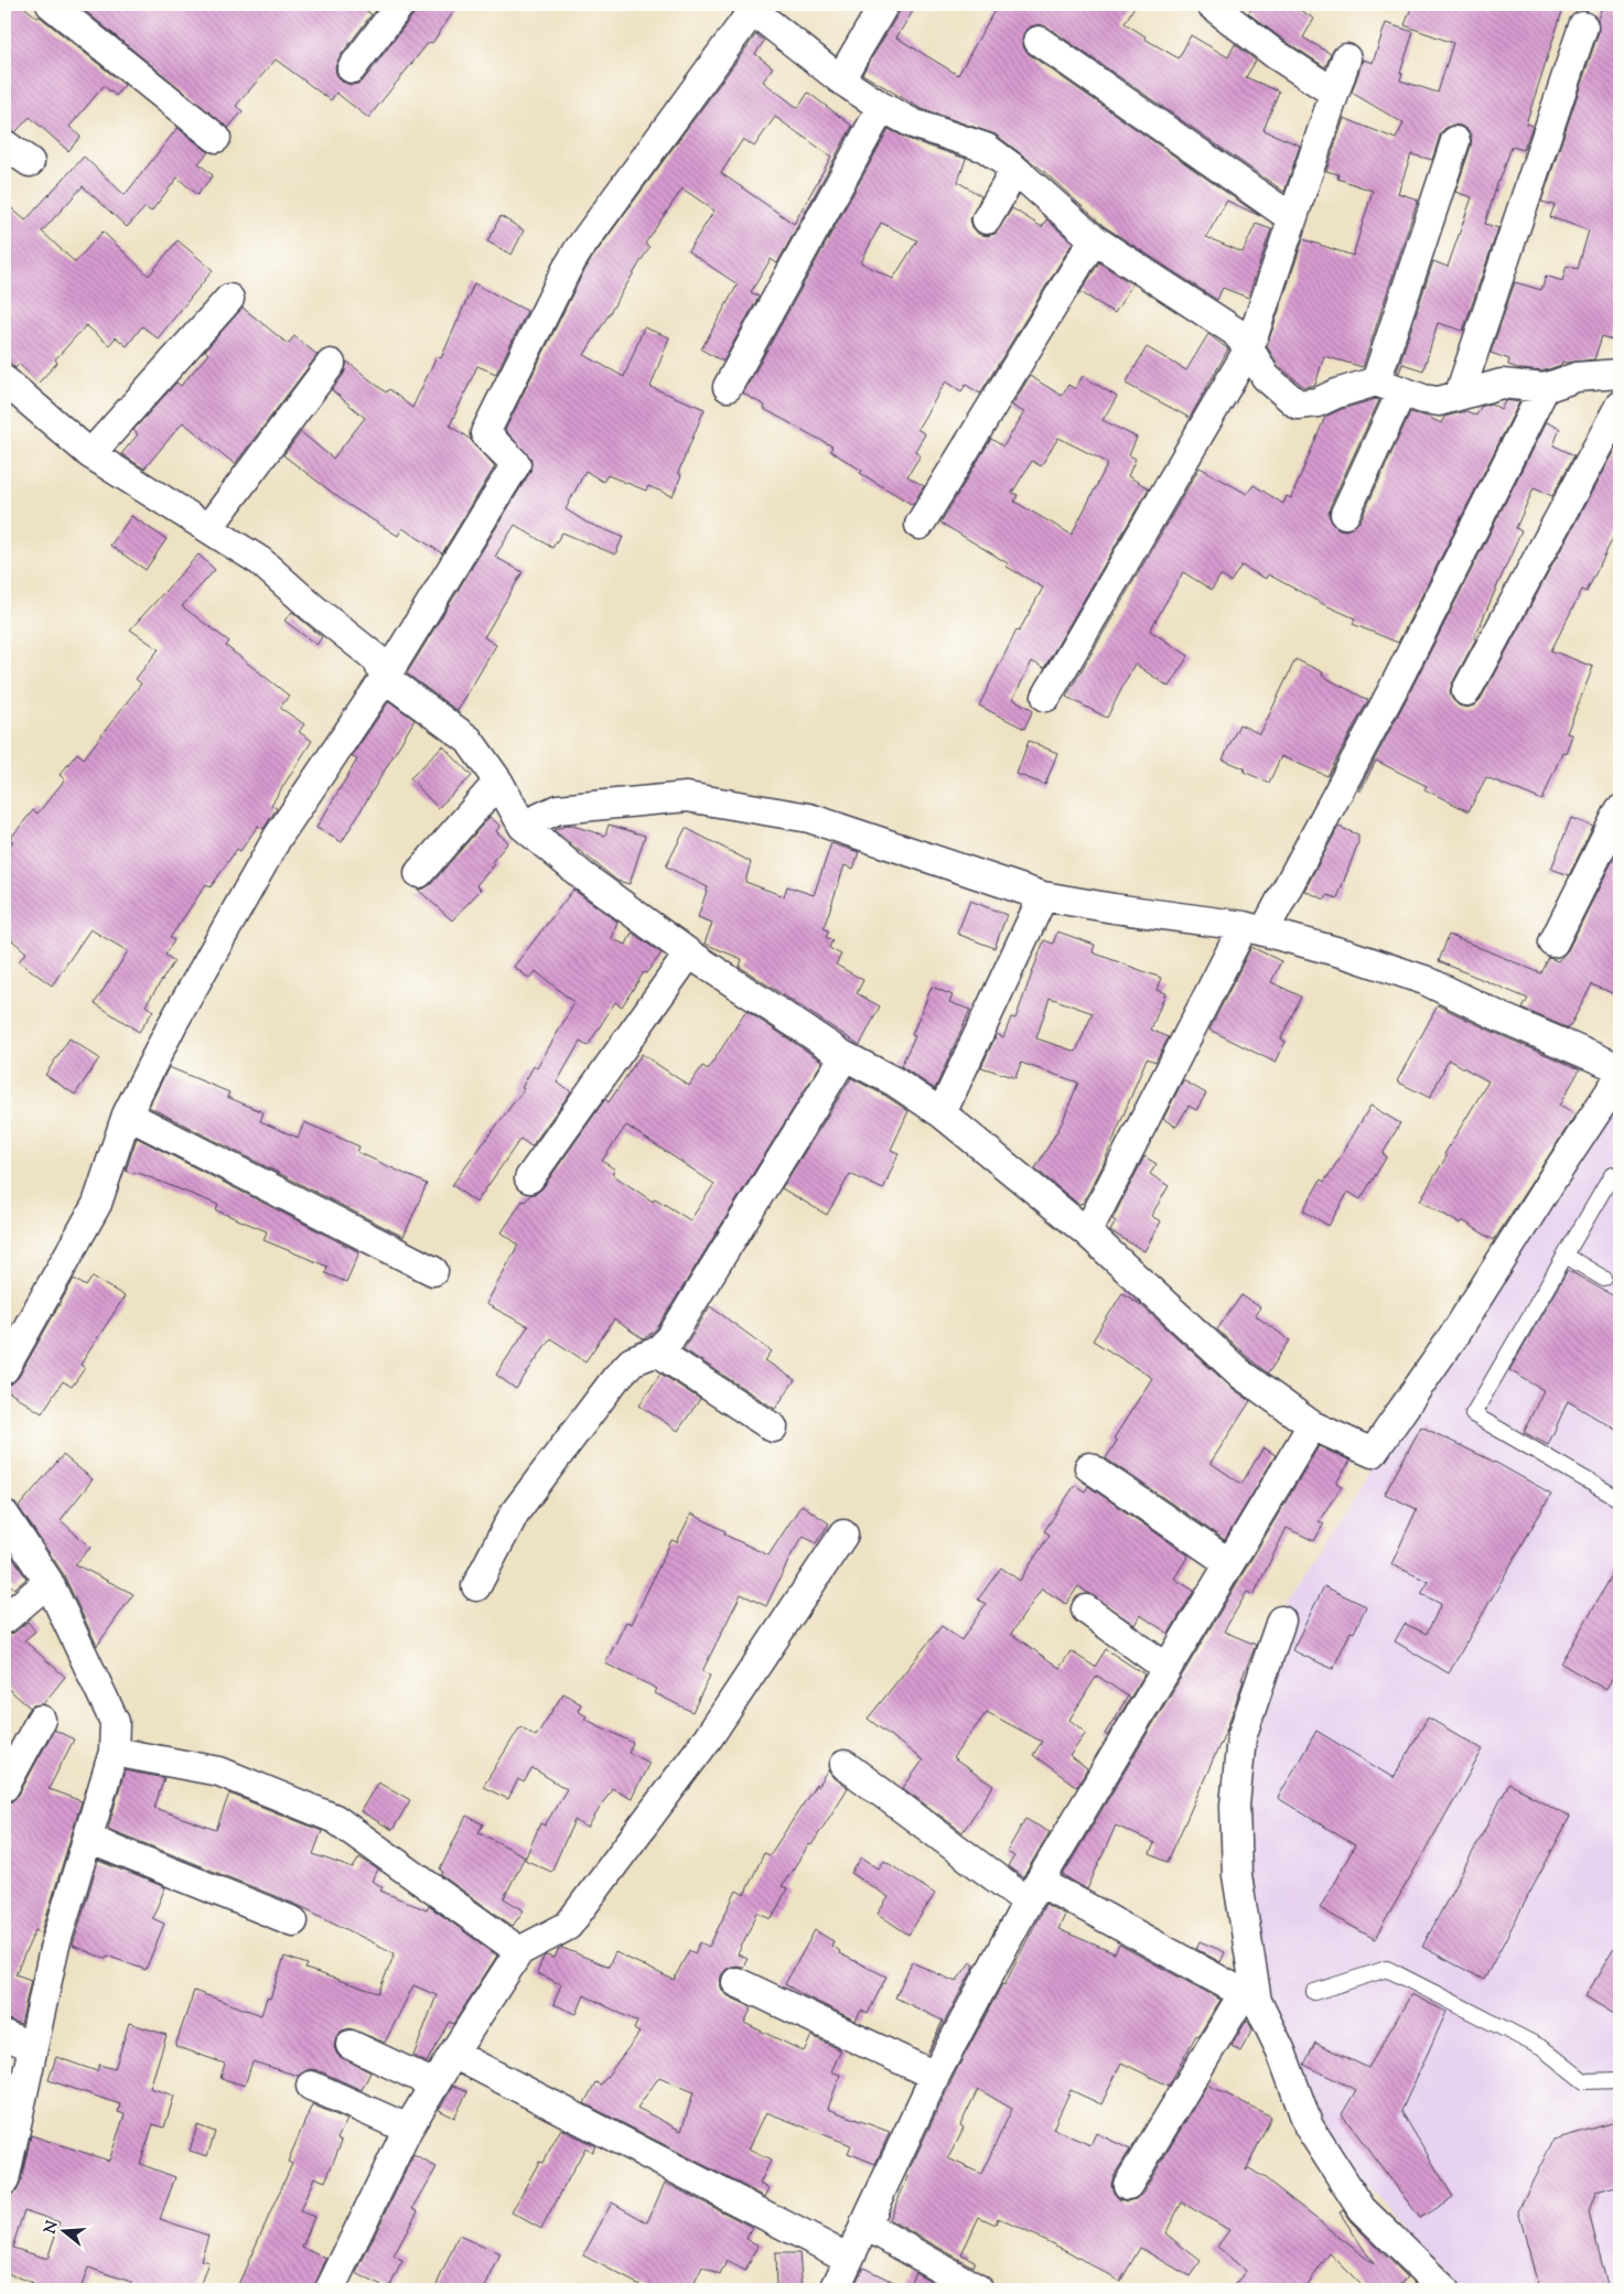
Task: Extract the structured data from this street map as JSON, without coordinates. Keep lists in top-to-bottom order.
{
  "north": "left"
}
